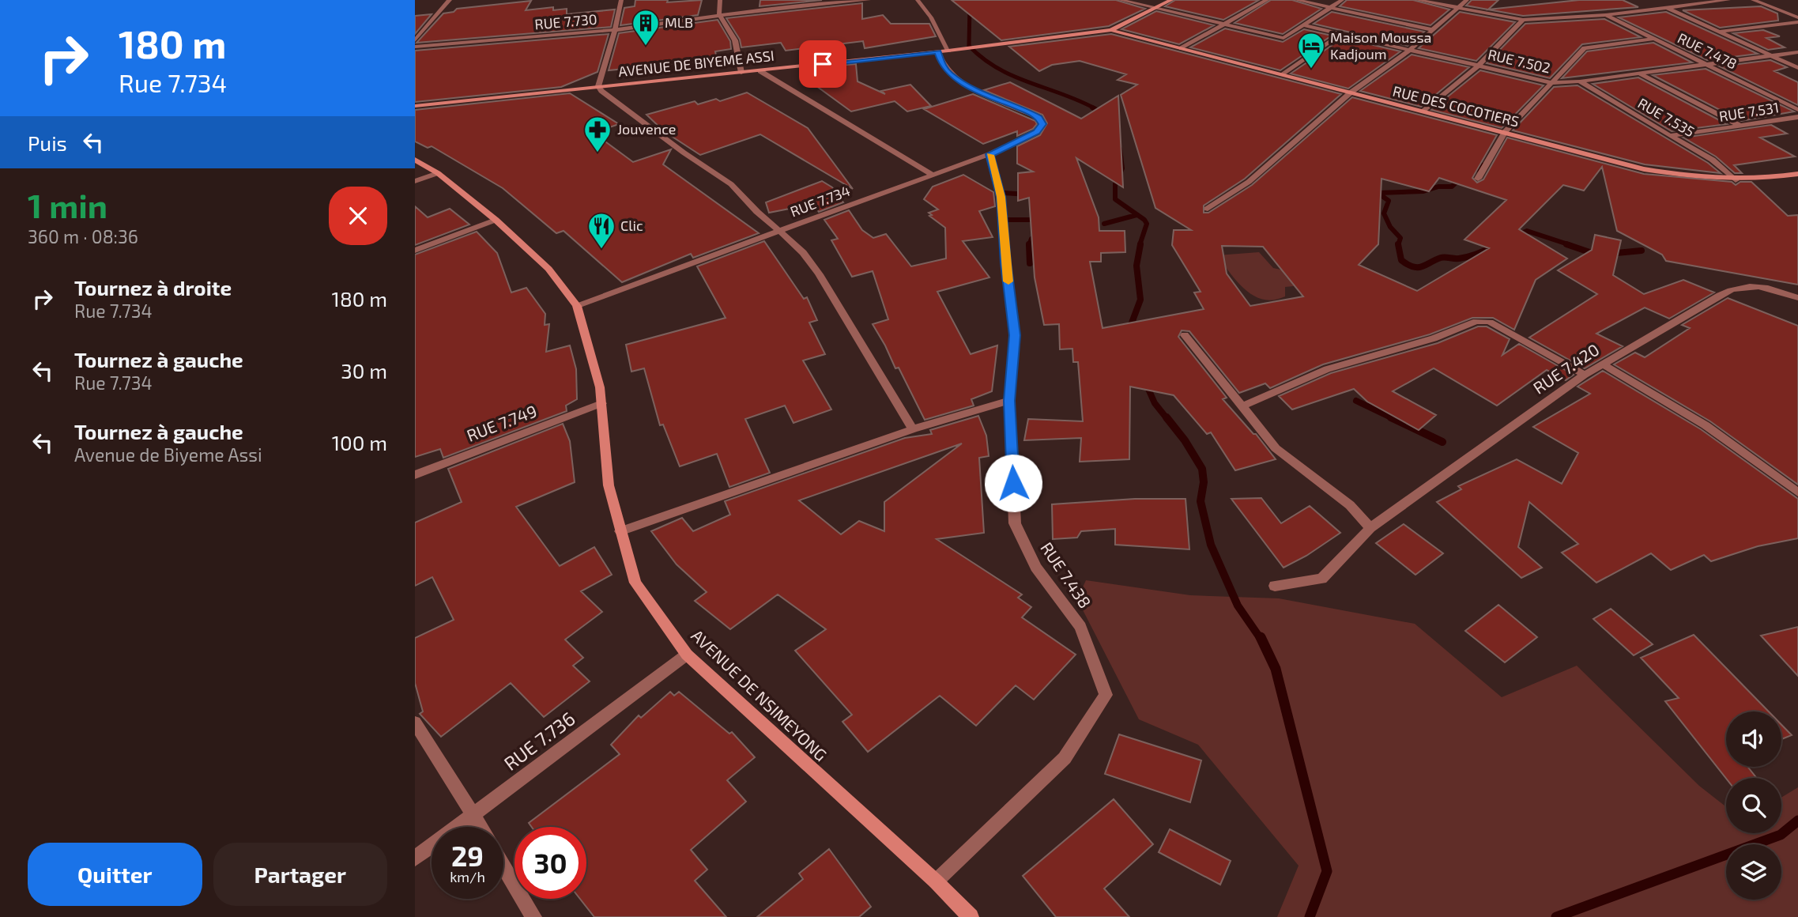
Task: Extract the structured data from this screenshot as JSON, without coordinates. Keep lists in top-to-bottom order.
{
  "streets": {
    "main road": ["AVENUE DE BIYEME ASSI", "RUE DES COCOTIERS", "AVENUE DE NSIMEYONG"],
    "street": [
      "RUE 7.730",
      "RUE 7.478",
      "RUE 7.502",
      "RUE 7.531",
      "RUE 7.535",
      "RUE 7.734",
      "RUE 7.420",
      "RUE 7.749",
      "RUE 7.438",
      "RUE 7.736"
    ]
  },
  "crossings": [
    ["RUE 7.478", "RUE 7.502"],
    ["RUE 7.502", "RUE 7.535"],
    ["AVENUE DE BIYEME ASSI", "RUE DES COCOTIERS"],
    ["AVENUE DE BIYEME ASSI", "RUE 7.734"],
    ["RUE DES COCOTIERS", "RUE 7.535"],
    ["RUE 7.531", "RUE 7.535"],
    ["RUE 7.734", "RUE 7.438"],
    ["RUE 7.749", "AVENUE DE NSIMEYONG"],
    ["RUE 7.438", "AVENUE DE NSIMEYONG"],
    ["AVENUE DE NSIMEYONG", "RUE 7.736"]
  ],
  "places": {
    "building": ["MLB"],
    "hotel": ["Maison Moussa Kadjoum"],
    "pharmacy": ["Jouvence"],
    "restaurant": ["Clic"]
  },
  "page": {
    "turn": ["180 m", "Rue 7.734"],
    "then": "Puis",
    "heading": ["1 min", "360 m · 08:36"],
    "list": [
      {
        "name": "Tournez à droite",
        "note": "Rue 7.734",
        "value": "180 m"
      },
      {
        "name": "Tournez à gauche",
        "note": "Rue 7.734",
        "value": "30 m"
      },
      {
        "name": "Tournez à gauche",
        "note": "Avenue de Biyeme Assi",
        "value": "100 m"
      }
    ],
    "speed": "29 km/h",
    "limit": "30",
    "buttons": ["Quitter", "Partager"]
  }
}
